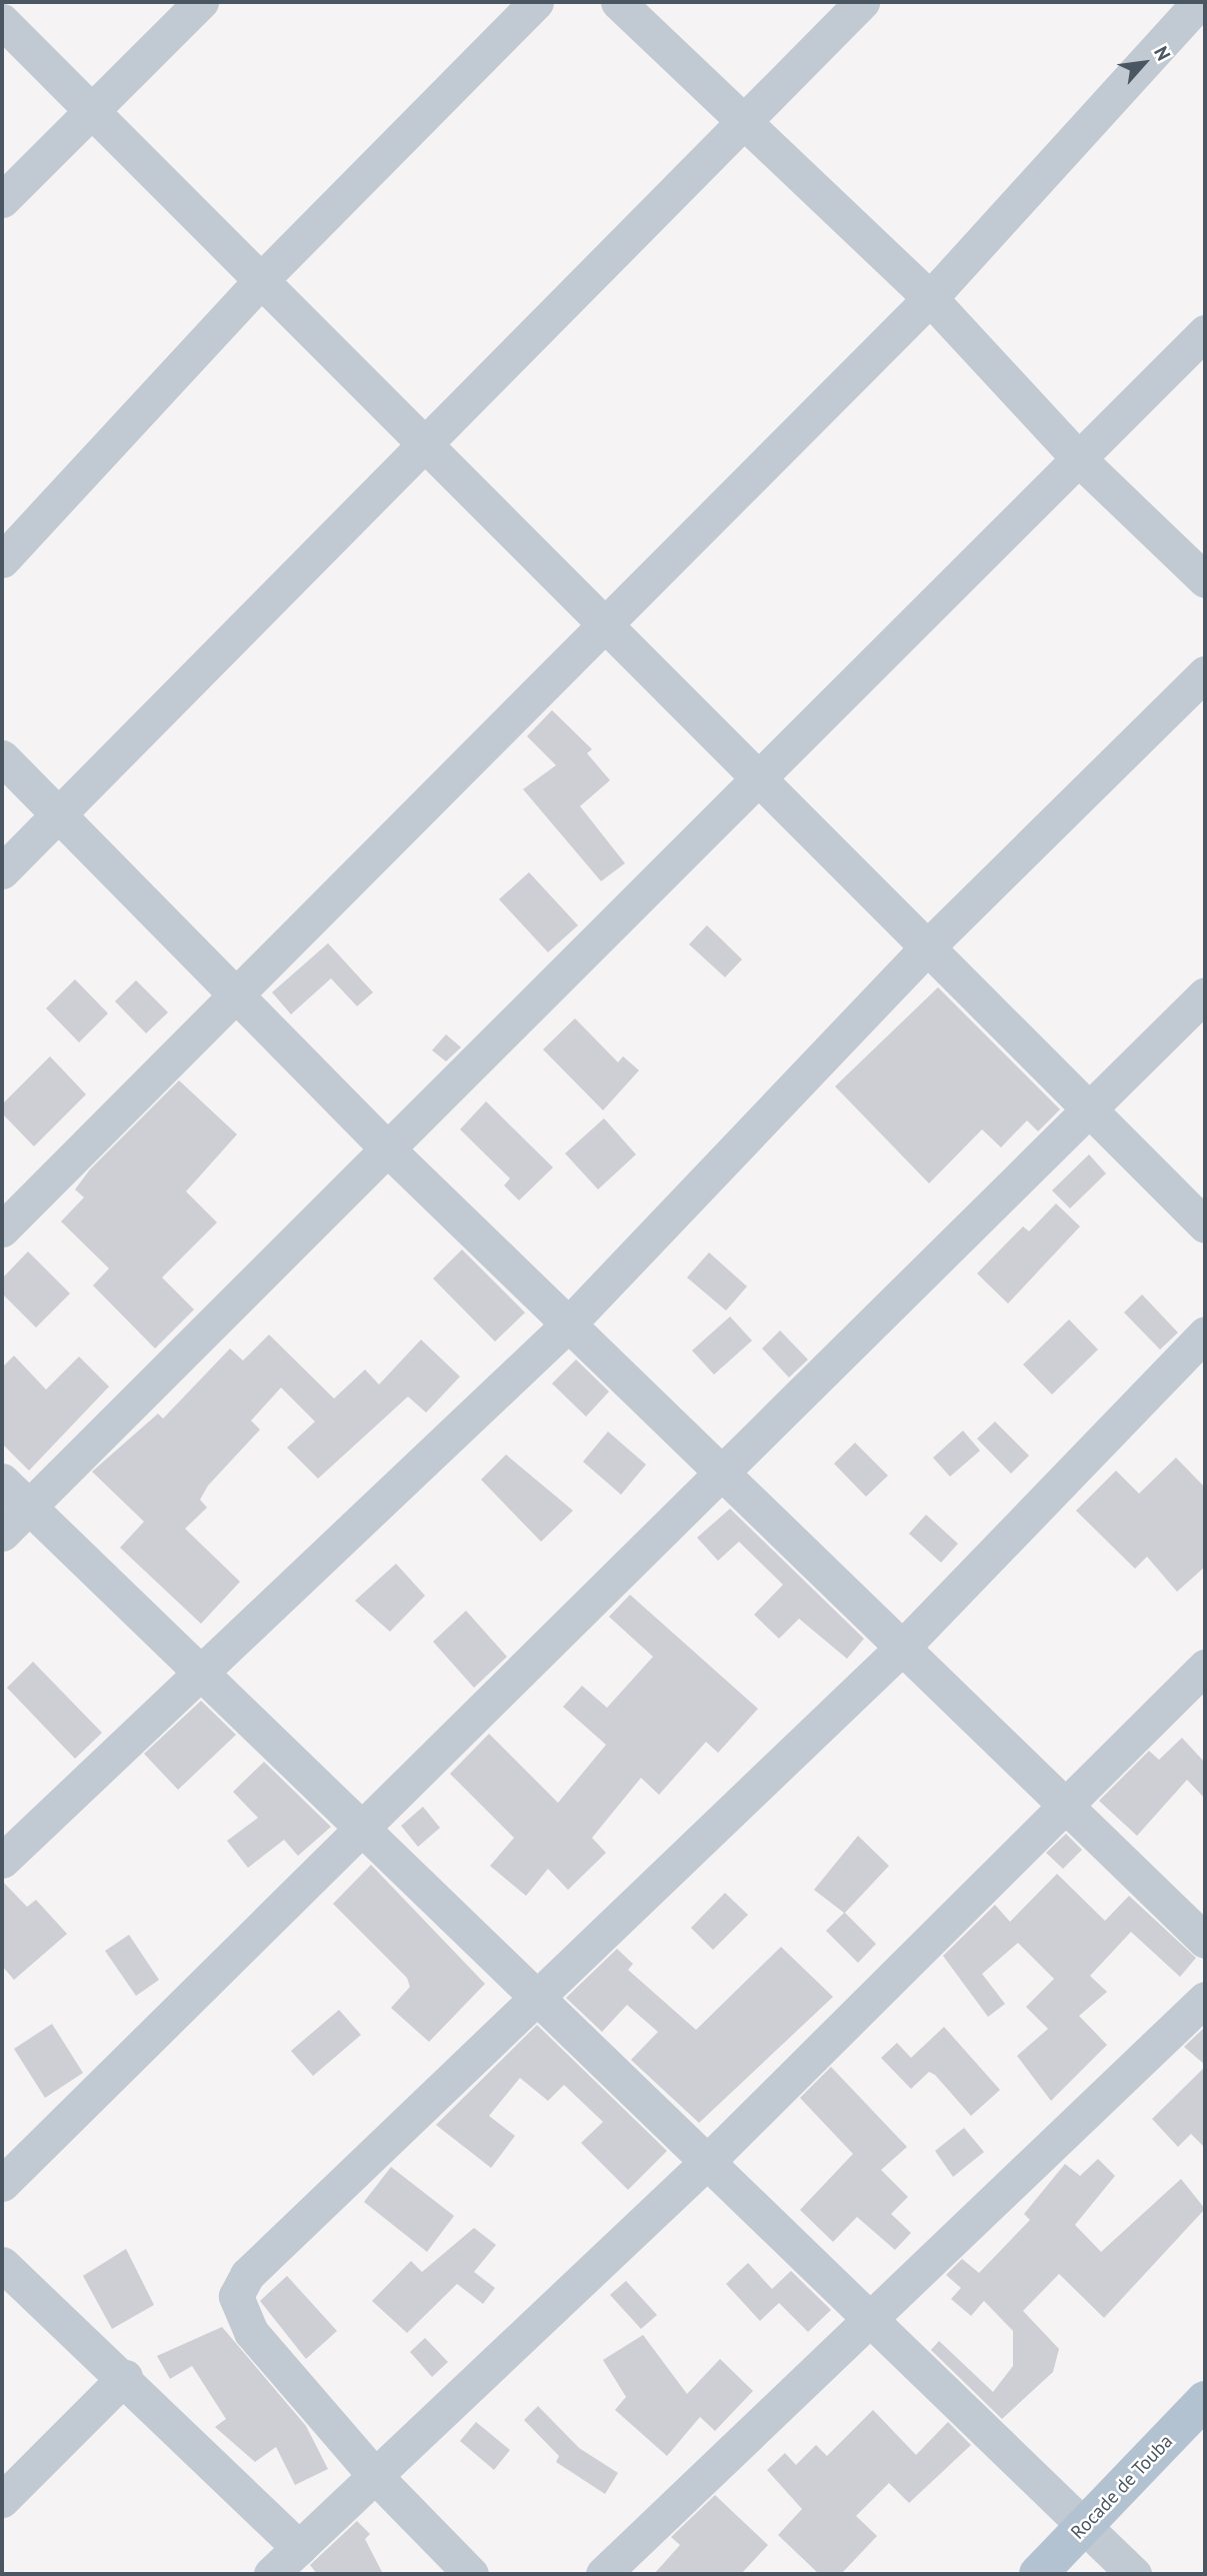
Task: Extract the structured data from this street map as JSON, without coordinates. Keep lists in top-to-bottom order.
{
  "streets": {
    "main road": ["Rocade de Touba"]
  },
  "north": "top right"
}
